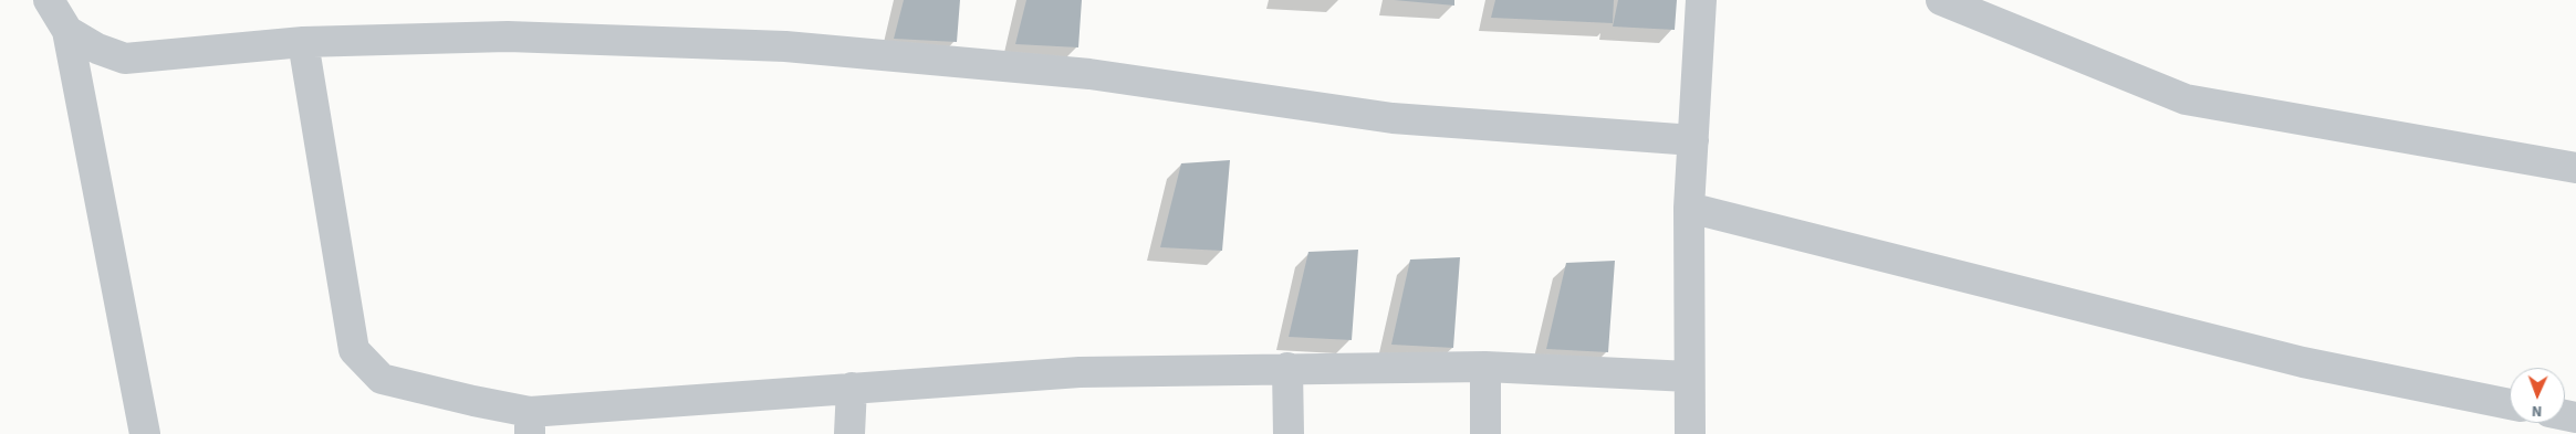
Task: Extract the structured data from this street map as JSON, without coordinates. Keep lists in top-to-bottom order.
{
  "north": "bottom"
}
